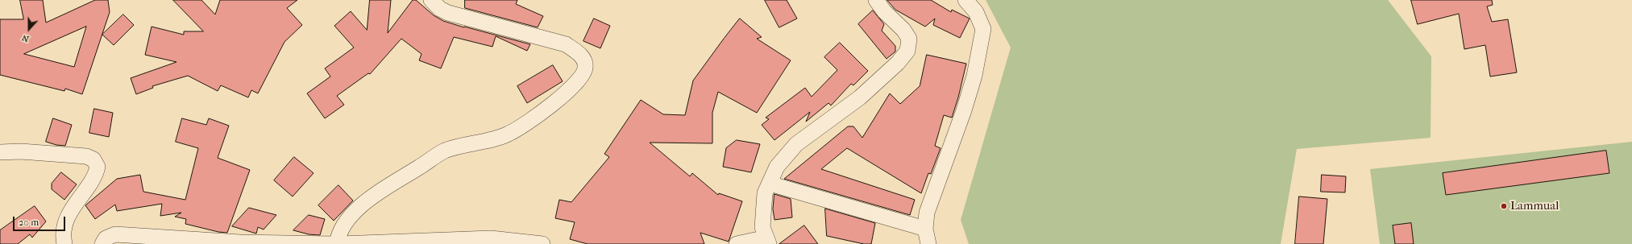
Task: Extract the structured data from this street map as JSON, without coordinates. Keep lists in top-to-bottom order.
{
  "places": ["Lammual"],
  "scale_bar": "20 m",
  "north": "bottom"
}
